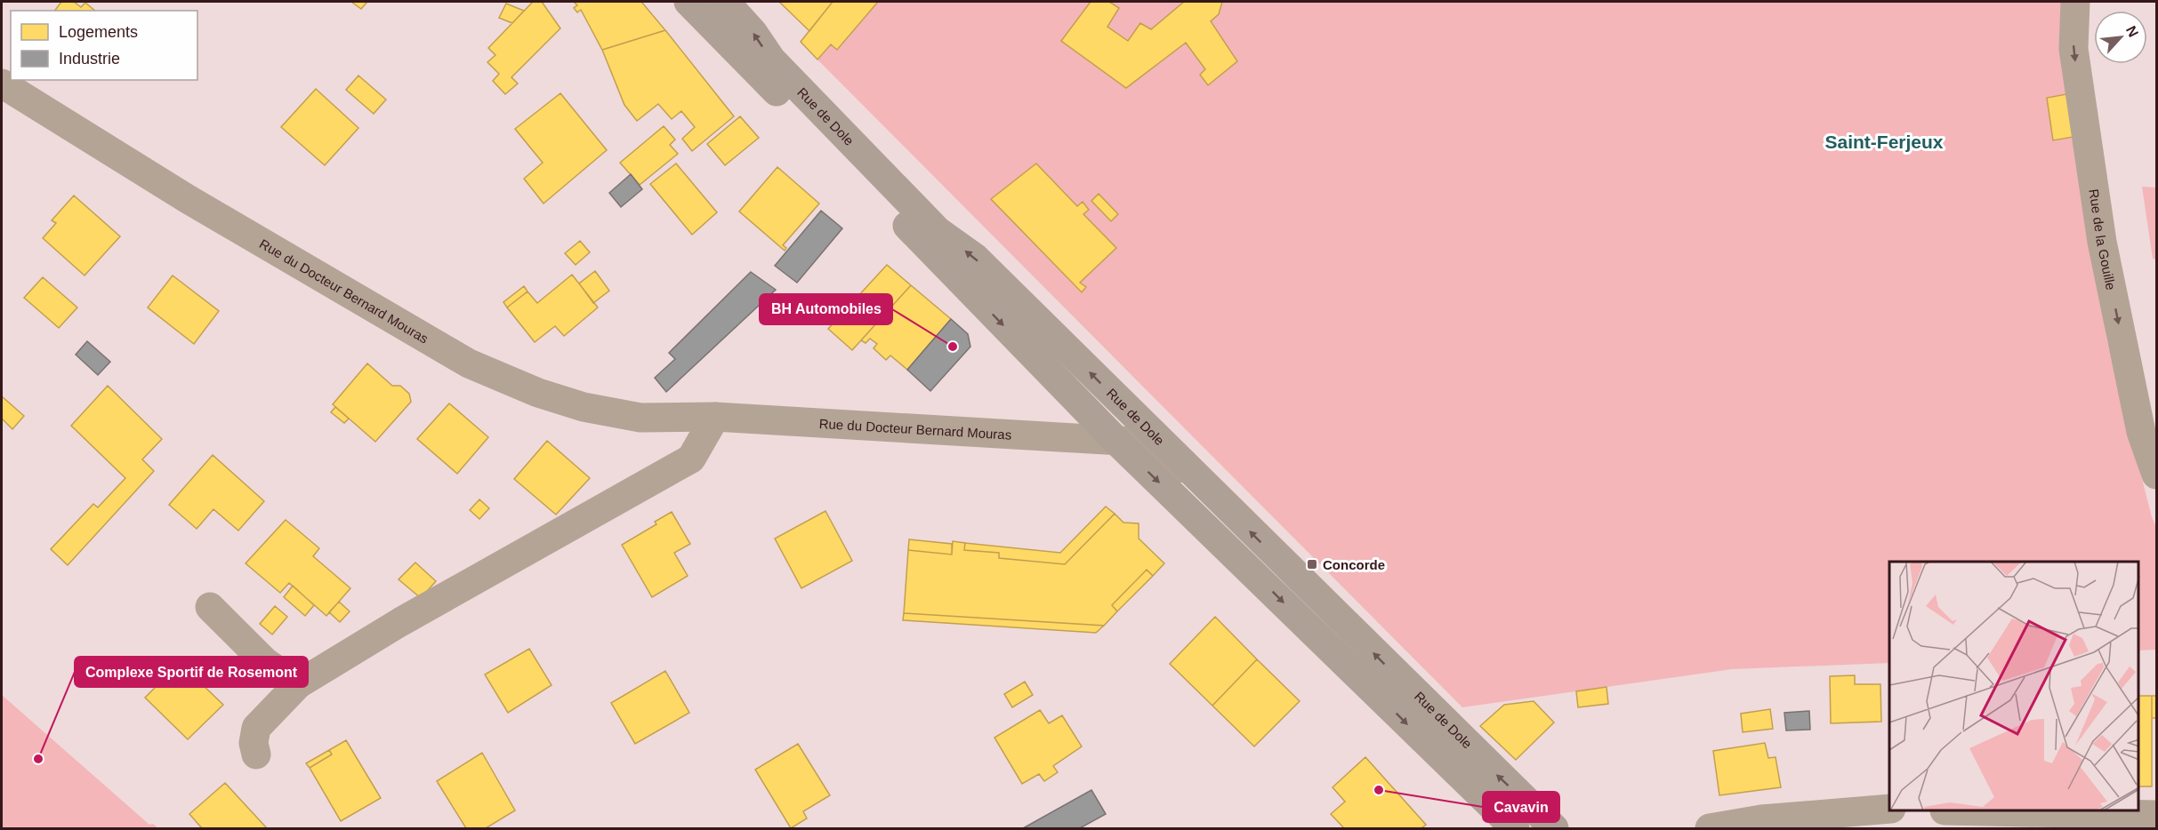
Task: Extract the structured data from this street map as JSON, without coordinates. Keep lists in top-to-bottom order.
{
  "streets": {
    "main road": ["Rue de Dole"],
    "street": ["Rue de la Gouille", "Rue du Docteur Bernard Mouras"]
  },
  "crossings": [
    ["Rue de Dole", "Rue du Docteur Bernard Mouras"]
  ],
  "one_way": ["Rue de la Gouille"],
  "districts": ["Saint-Ferjeux"],
  "places": {
    "other": ["BH Automobiles", "Complexe Sportif de Rosemont", "Cavavin"],
    "transit": ["Concorde"]
  },
  "legend": ["Logements", "Industrie"],
  "north": "top right"
}
